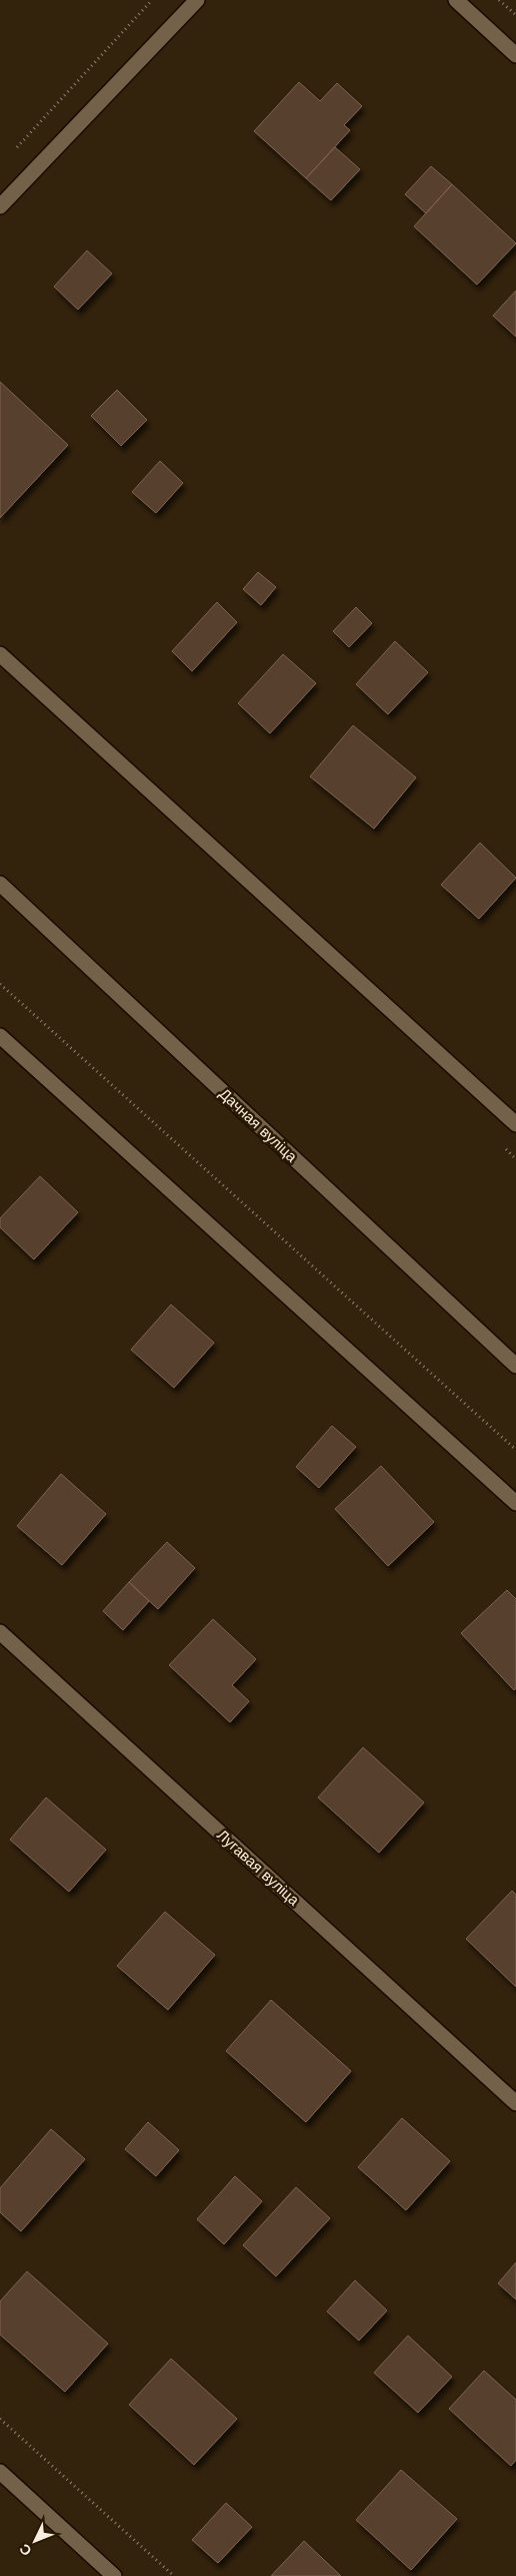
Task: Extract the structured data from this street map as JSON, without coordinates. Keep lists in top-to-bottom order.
{
  "streets": {
    "street": ["Дачная вуліца", "Лугавая вуліца"]
  },
  "north": "bottom left"
}
